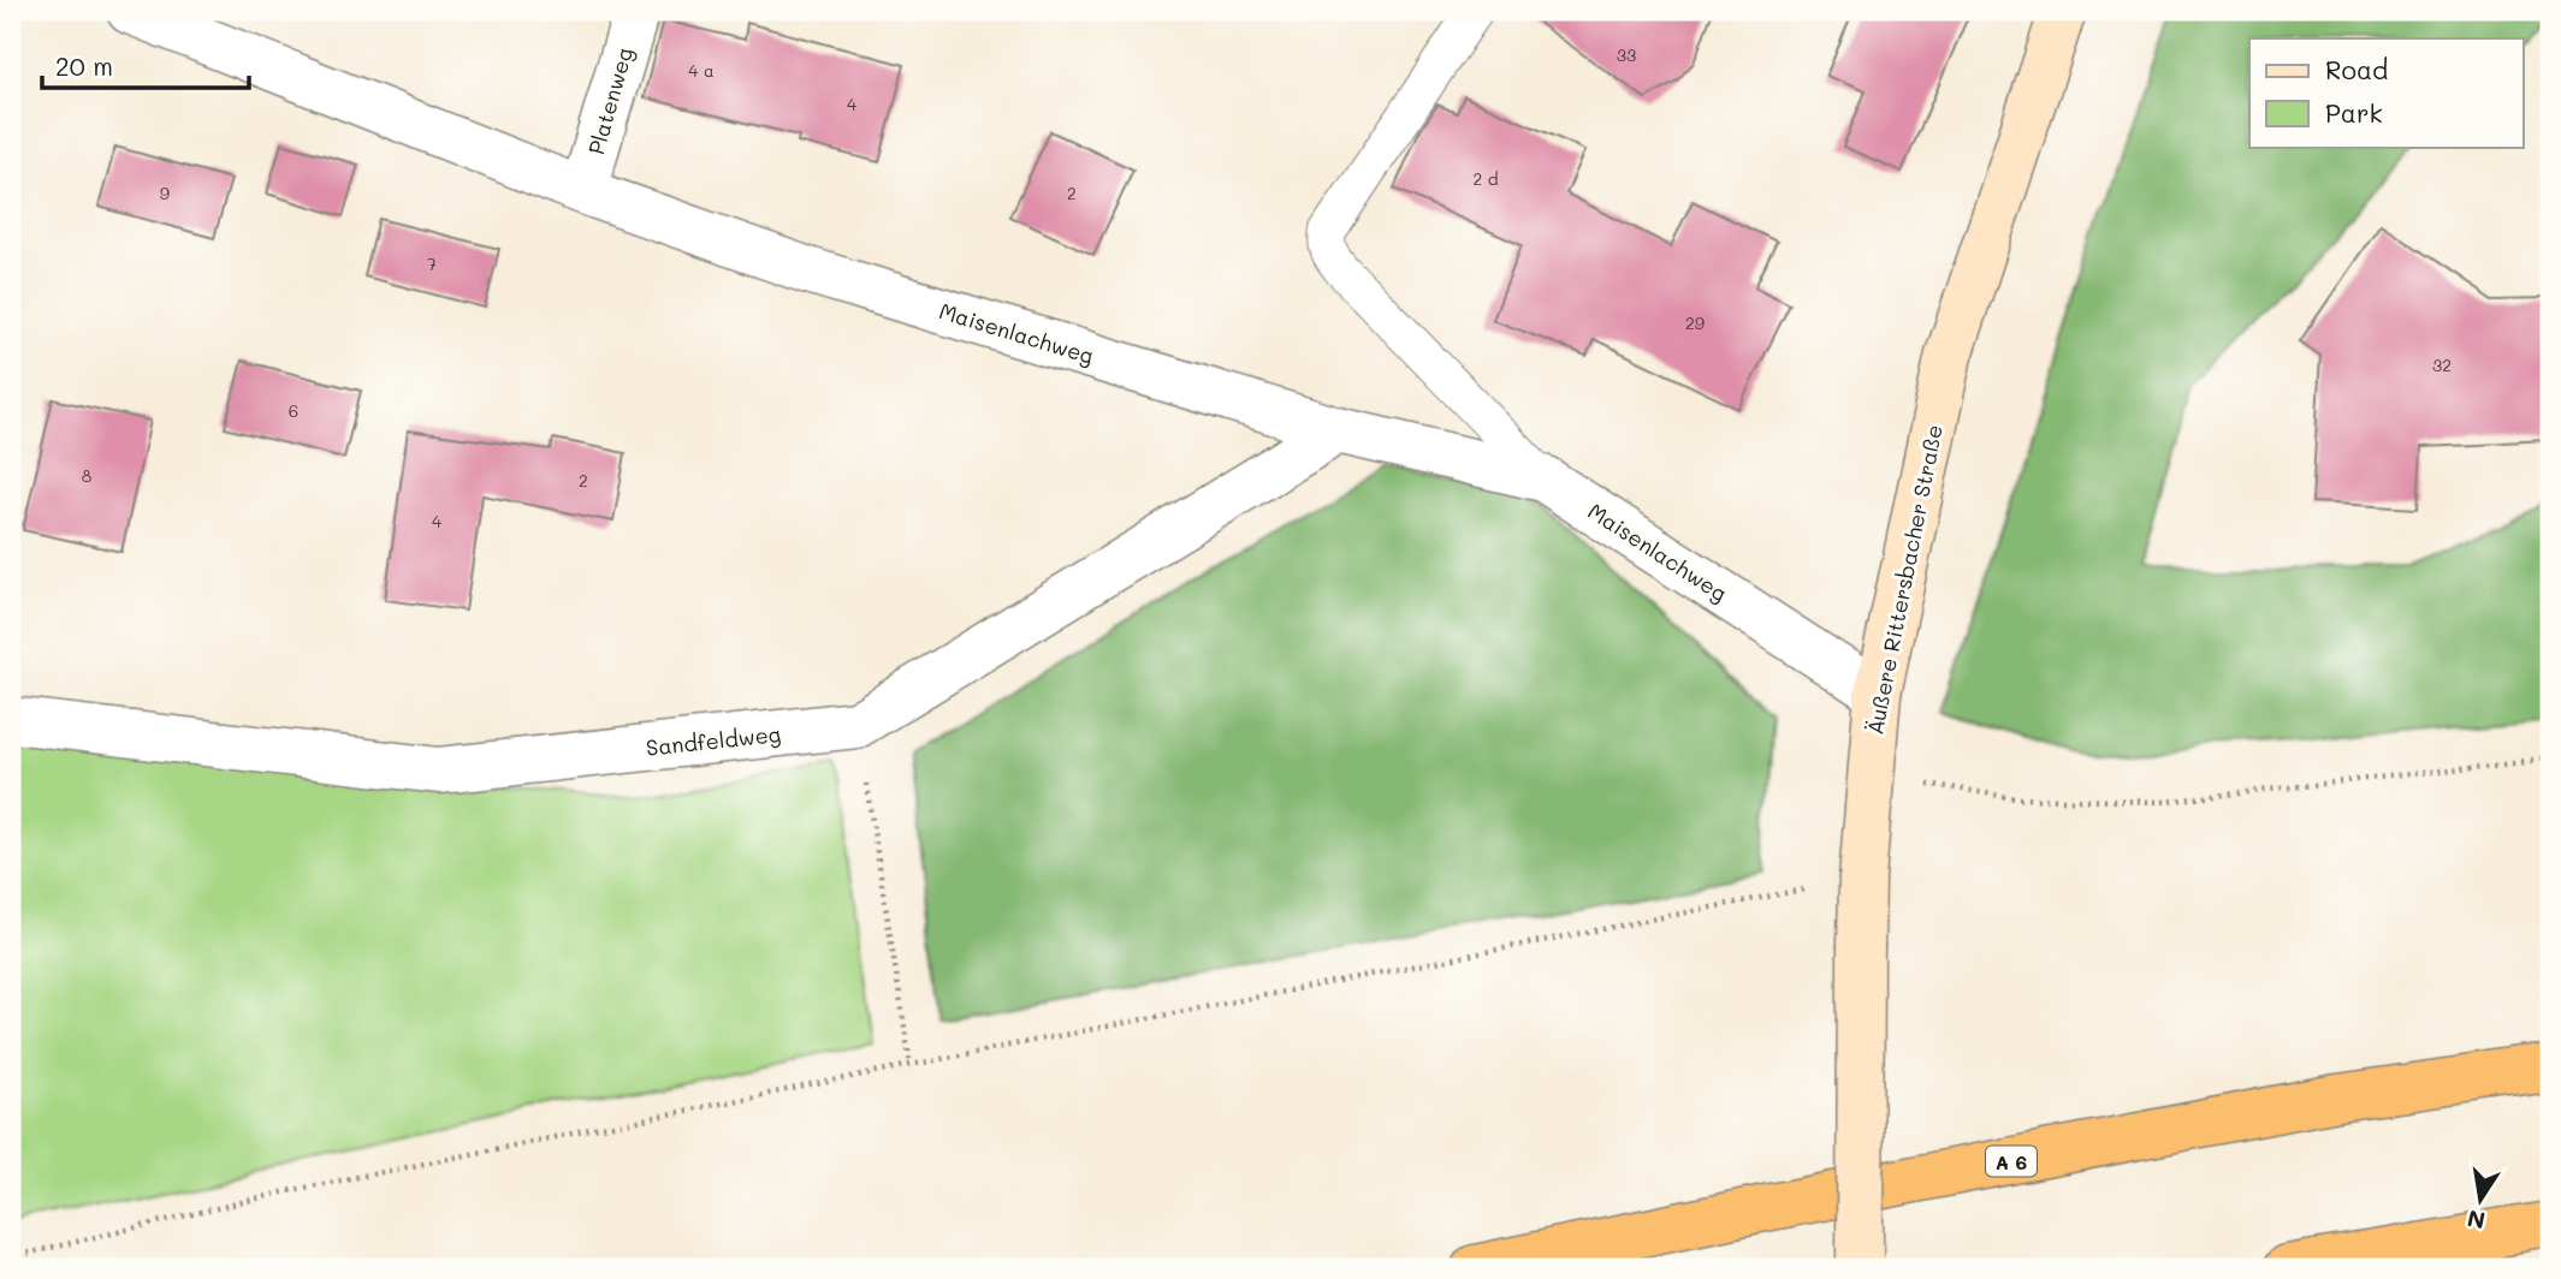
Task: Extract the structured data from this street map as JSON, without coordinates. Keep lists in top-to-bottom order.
{
  "streets": {
    "highway": ["A 6"],
    "main road": ["Äußere Rittersbacher Straße"],
    "street": ["Platenweg", "Maisenlachweg", "Sandfeldweg"]
  },
  "crossings": [
    ["Platenweg", "Maisenlachweg"],
    ["Maisenlachweg", "Äußere Rittersbacher Straße"],
    ["Maisenlachweg", "Sandfeldweg"]
  ],
  "house_numbers": [
    "33",
    "4 a",
    "4",
    "2 d",
    "9",
    "2",
    "7",
    "29",
    "32",
    "6",
    "8",
    "2",
    "4"
  ],
  "legend": ["Road", "Park"],
  "scale_bar": "20 m",
  "north": "bottom"
}
